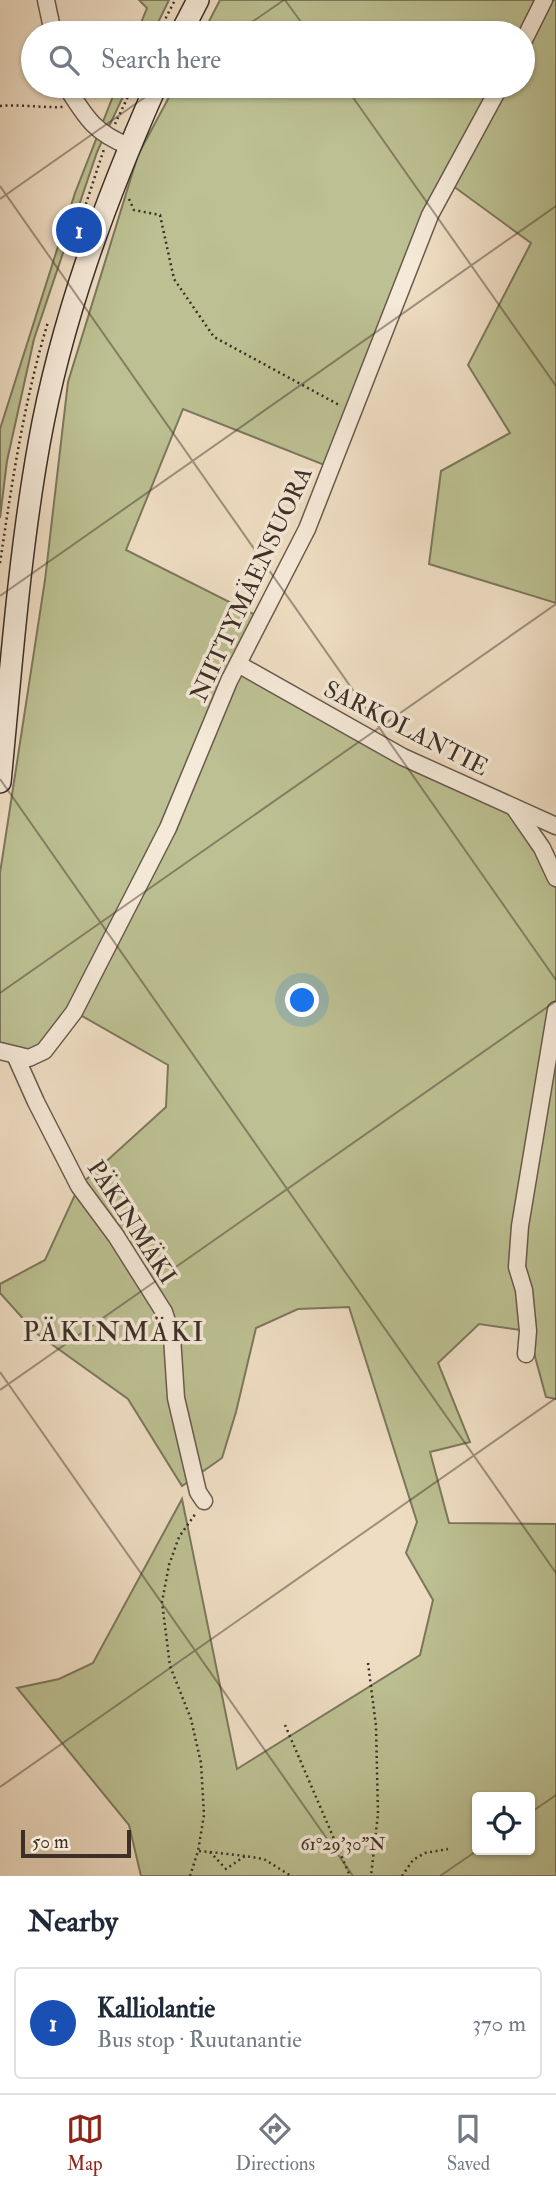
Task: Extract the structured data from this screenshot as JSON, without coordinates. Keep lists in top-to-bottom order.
{
  "streets": {
    "street": ["NIITTYMÄENSUORA", "SARKOLANTIE", "PÄKINMÄKI"]
  },
  "crossings": [
    ["NIITTYMÄENSUORA", "SARKOLANTIE"],
    ["NIITTYMÄENSUORA", "PÄKINMÄKI"]
  ],
  "districts": ["PÄKINMÄKI"],
  "scale_bar": "50 m",
  "page": {
    "search": "Search here",
    "pins": "1",
    "scale": "50 m",
    "heading": "Nearby",
    "list": [
      {
        "mark": "1",
        "name": "Kalliolantie",
        "note": "Bus stop · Ruutanantie",
        "value": "370 m"
      }
    ],
    "nav": ["Map", "Directions", "Saved"]
  },
  "coordinates": ["61°29'30\"N"]
}
